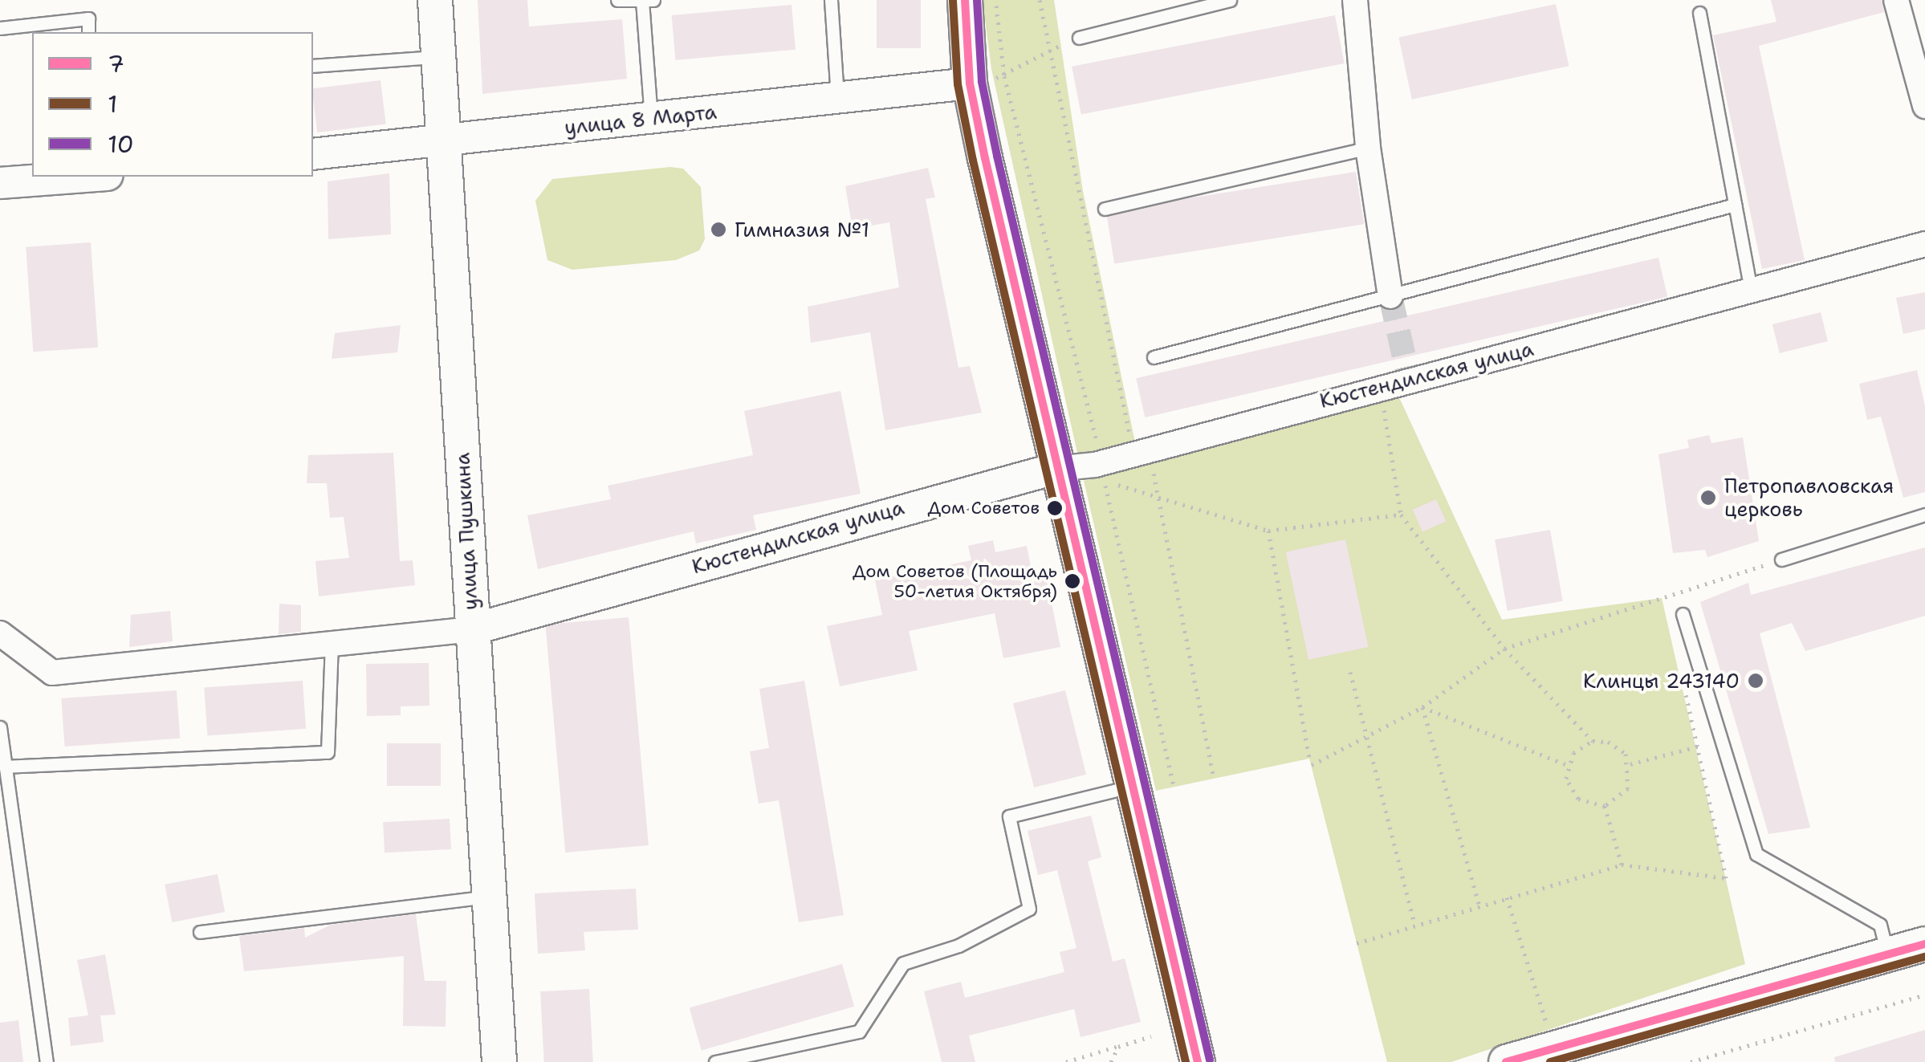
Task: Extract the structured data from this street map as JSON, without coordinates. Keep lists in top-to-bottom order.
{
  "streets": {
    "main road": ["улица Пушкина"],
    "street": ["улица 8 Марта", "Кюстендилская улица"]
  },
  "crossings": [
    ["улица 8 Марта", "улица Пушкина"],
    ["Кюстендилская улица", "улица Пушкина"]
  ],
  "places": [
    "Гимназия №1",
    "Петропавловская церковь",
    "Дом Советов",
    "Дом Советов (Площадь 50‐летия Октября)",
    "Клинцы 243140"
  ],
  "lines": ["transit line 7", "transit line 10", "transit line 1"],
  "legend": ["7", "1", "10"]
}
